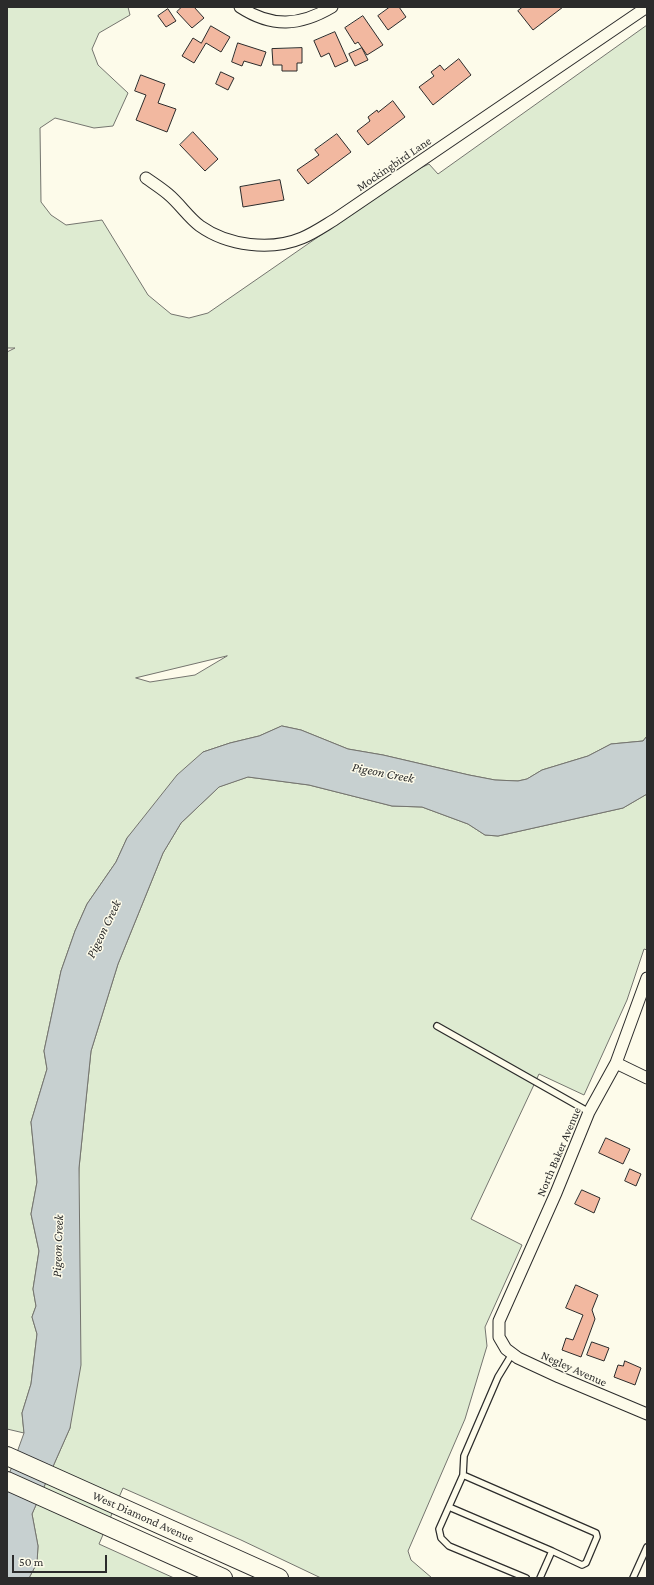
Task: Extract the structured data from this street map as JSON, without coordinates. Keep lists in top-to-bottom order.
{
  "streets": {
    "main road": ["West Diamond Avenue"],
    "street": ["Mockingbird Lane", "North Baker Avenue", "Negley Avenue"]
  },
  "crossings": [
    ["North Baker Avenue", "Negley Avenue"]
  ],
  "water": ["Pigeon Creek"],
  "scale_bar": "50 m"
}
